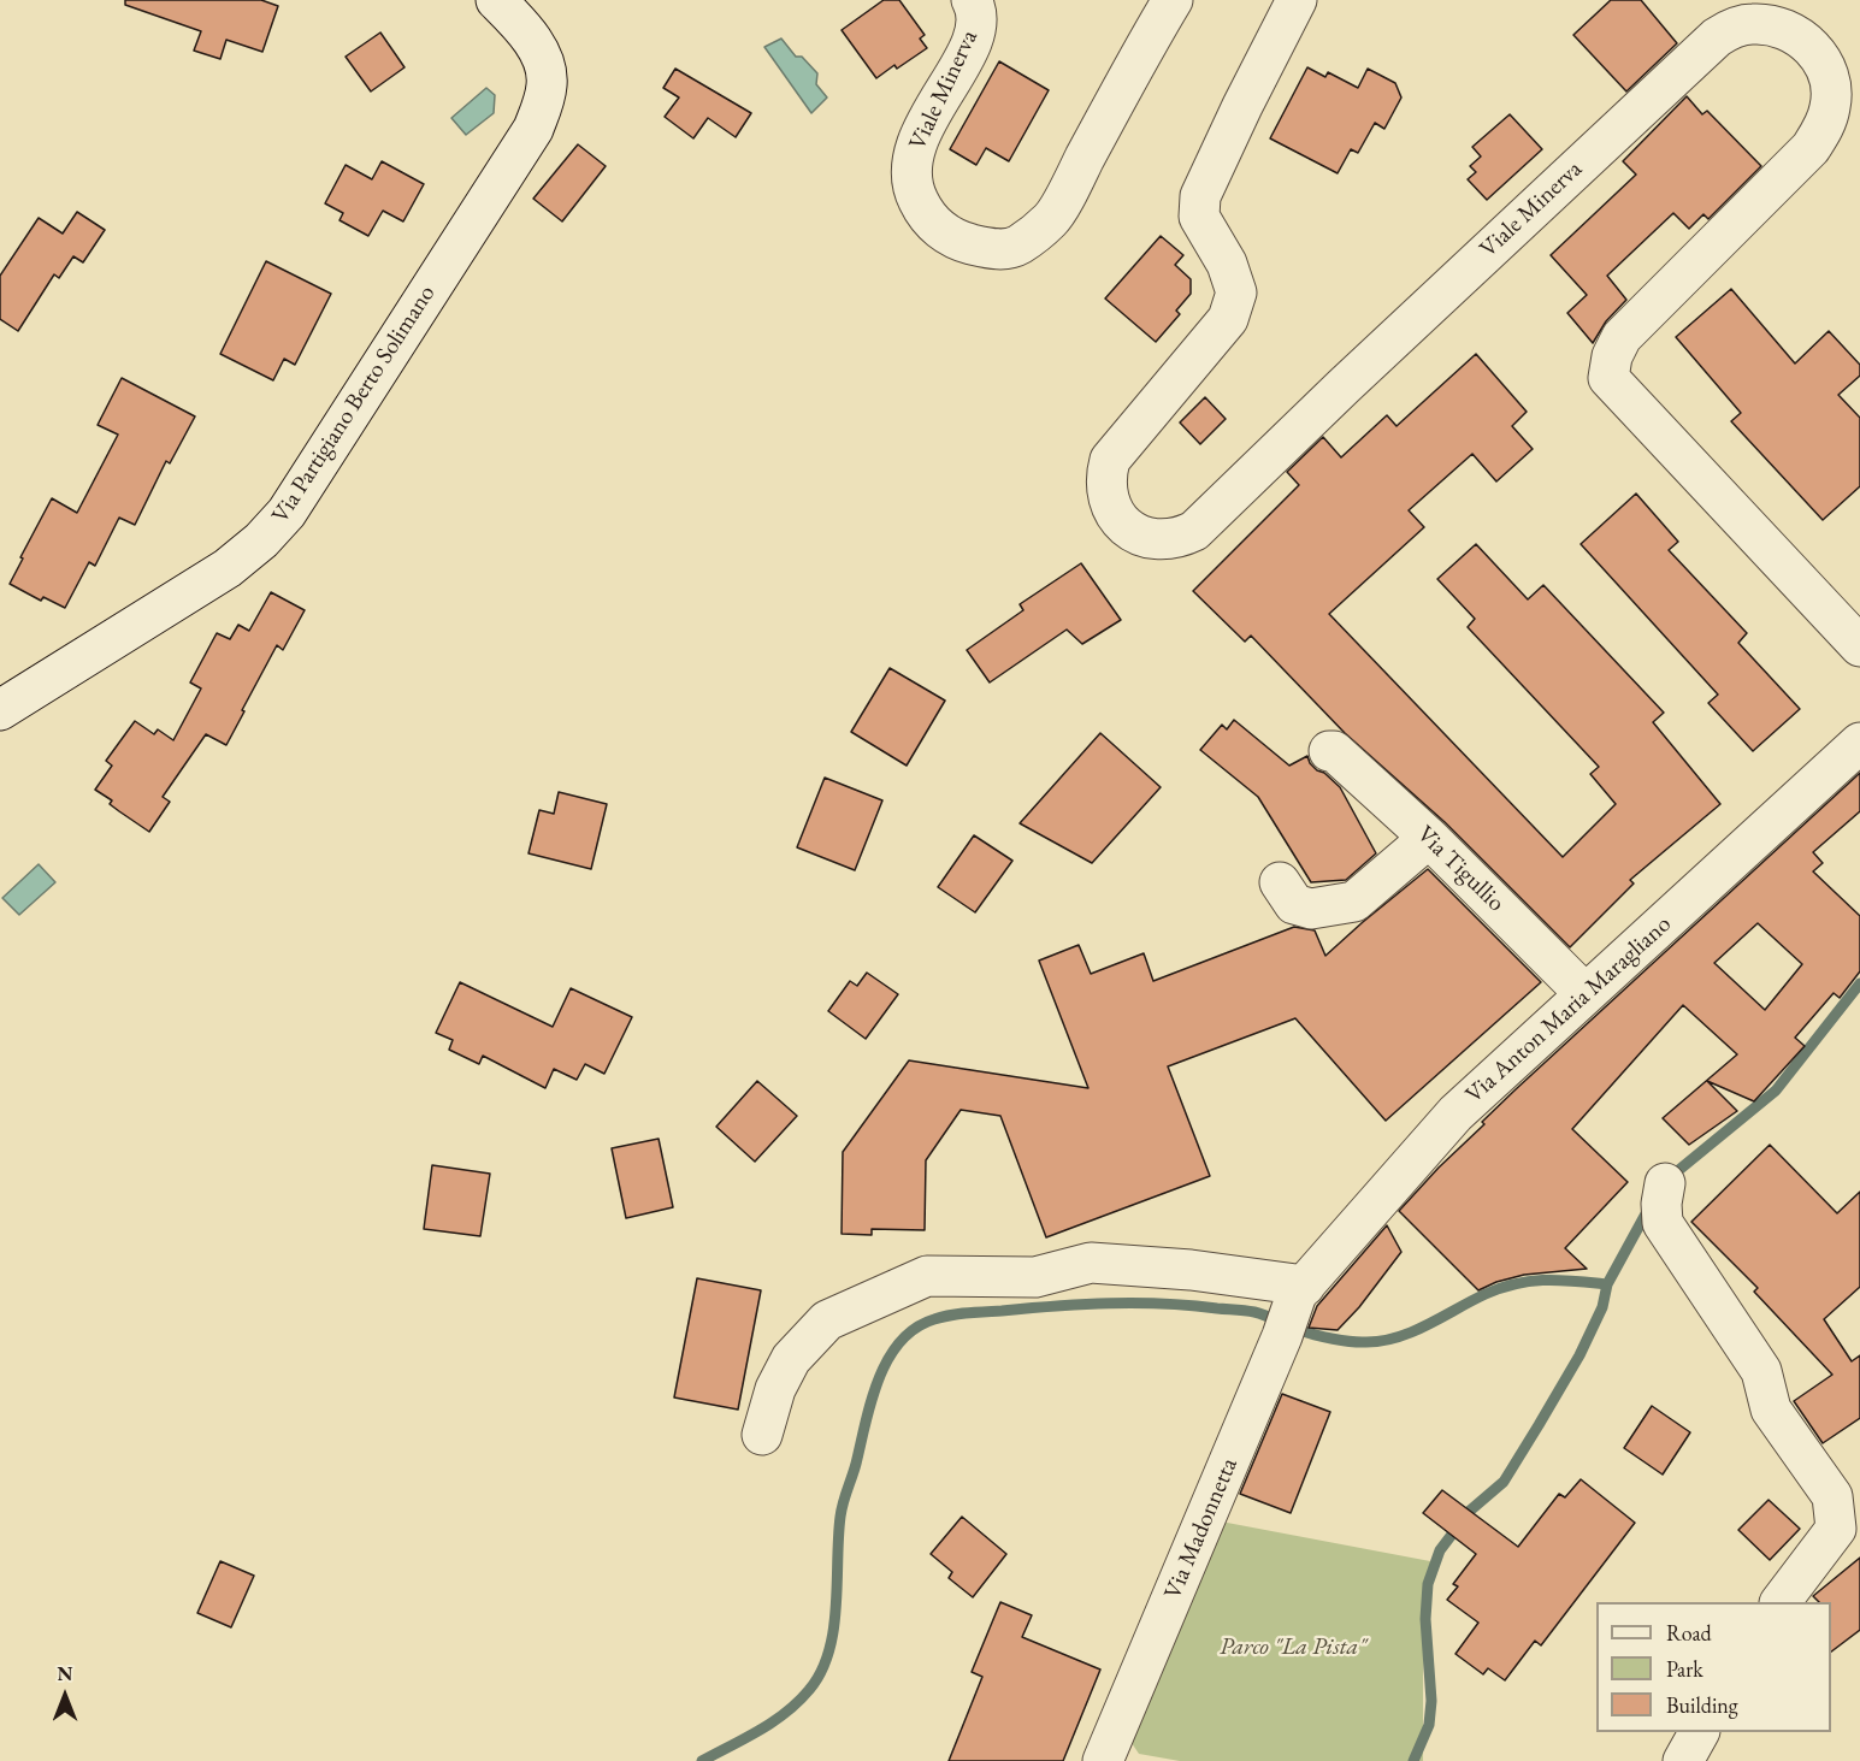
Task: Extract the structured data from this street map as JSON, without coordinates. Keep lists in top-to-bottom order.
{
  "streets": {
    "street": [
      "Viale Minerva",
      "Via Partigiano Berto Solimano",
      "Via Tigullio",
      "Via Anton Maria Maragliano",
      "Via Madonnetta"
    ]
  },
  "crossings": [
    ["Via Tigullio", "Via Anton Maria Maragliano"],
    ["Via Anton Maria Maragliano", "Via Madonnetta"]
  ],
  "parks": ["Parco \"La Pista\""],
  "legend": ["Road", "Park", "Building"],
  "north": "top"
}
